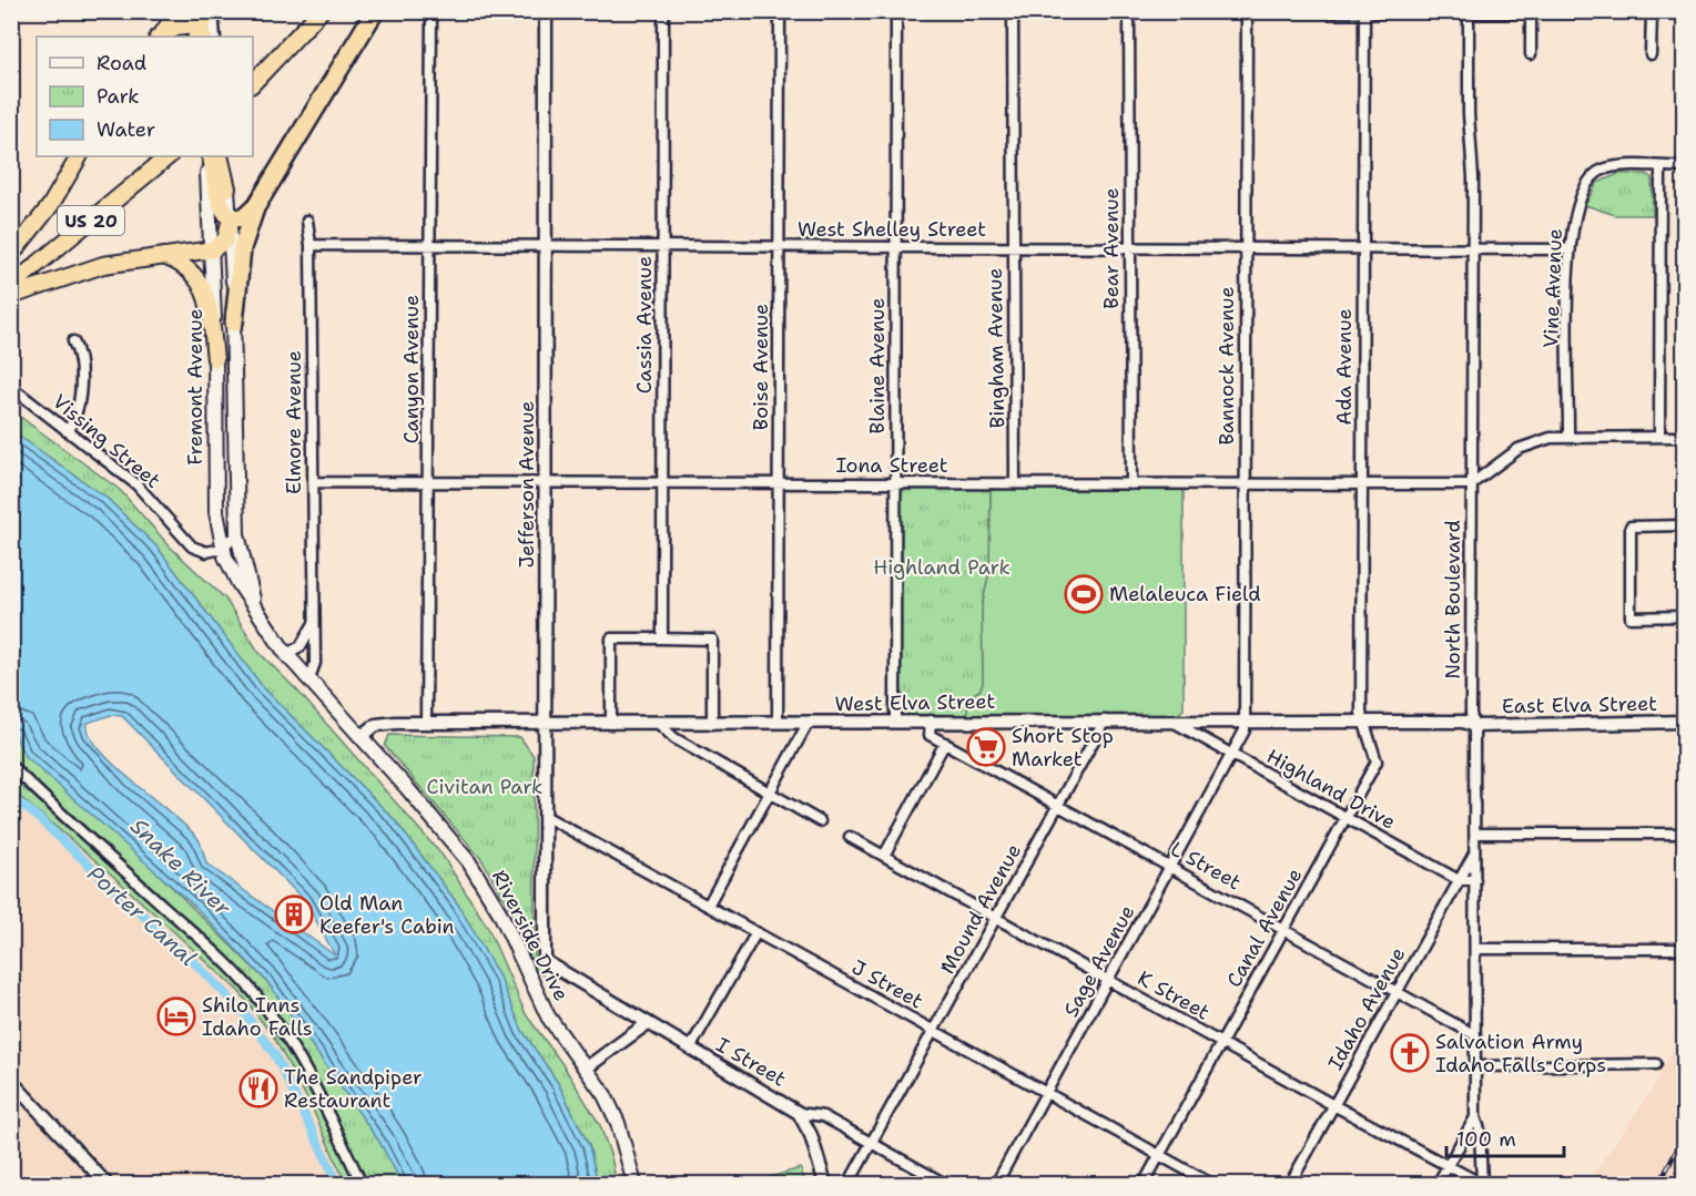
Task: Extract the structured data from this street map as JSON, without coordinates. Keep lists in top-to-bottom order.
{
  "streets": {
    "highway": ["US 20"],
    "main road": ["Fremont Avenue", "Riverside Drive"],
    "street": [
      "West Shelley Street",
      "Bear Avenue",
      "Vine Avenue",
      "Cassia Avenue",
      "Bingham Avenue",
      "Blaine Avenue",
      "Bannock Avenue",
      "Boise Avenue",
      "Ada Avenue",
      "Canyon Avenue",
      "Elmore Avenue",
      "Vissing Street",
      "Iona Street",
      "Jefferson Avenue",
      "North Boulevard",
      "West Elva Street",
      "East Elva Street",
      "Highland Drive",
      "L Street",
      "Mound Avenue",
      "Canal Avenue",
      "Sage Avenue",
      "J Street",
      "K Street",
      "Idaho Avenue",
      "I Street"
    ]
  },
  "crossings": [
    ["West Shelley Street", "Bear Avenue"],
    ["West Shelley Street", "Vine Avenue"],
    ["West Shelley Street", "Cassia Avenue"],
    ["West Shelley Street", "Bingham Avenue"],
    ["West Shelley Street", "Blaine Avenue"],
    ["West Shelley Street", "Bannock Avenue"],
    ["West Shelley Street", "Boise Avenue"],
    ["West Shelley Street", "Ada Avenue"],
    ["West Shelley Street", "Canyon Avenue"],
    ["West Shelley Street", "Elmore Avenue"],
    ["West Shelley Street", "Jefferson Avenue"],
    ["West Shelley Street", "North Boulevard"],
    ["Bear Avenue", "Iona Street"],
    ["Cassia Avenue", "Iona Street"],
    ["Bingham Avenue", "Iona Street"],
    ["Blaine Avenue", "Iona Street"],
    ["Blaine Avenue", "West Elva Street"],
    ["Bannock Avenue", "Iona Street"],
    ["Bannock Avenue", "West Elva Street"],
    ["Bannock Avenue", "Highland Drive"],
    ["Bannock Avenue", "Sage Avenue"],
    ["Boise Avenue", "Iona Street"],
    ["Boise Avenue", "West Elva Street"],
    ["Ada Avenue", "Iona Street"],
    ["Ada Avenue", "West Elva Street"],
    ["Ada Avenue", "Canal Avenue"],
    ["Canyon Avenue", "Iona Street"],
    ["Canyon Avenue", "West Elva Street"],
    ["Fremont Avenue", "Elmore Avenue"],
    ["Fremont Avenue", "Vissing Street"],
    ["Fremont Avenue", "West Elva Street"],
    ["Fremont Avenue", "Riverside Drive"],
    ["Elmore Avenue", "Iona Street"],
    ["Iona Street", "Jefferson Avenue"],
    ["Iona Street", "North Boulevard"],
    ["Jefferson Avenue", "West Elva Street"],
    ["Jefferson Avenue", "J Street"],
    ["Jefferson Avenue", "I Street"],
    ["North Boulevard", "West Elva Street"],
    ["North Boulevard", "East Elva Street"],
    ["North Boulevard", "Highland Drive"],
    ["North Boulevard", "L Street"],
    ["North Boulevard", "K Street"],
    ["North Boulevard", "Idaho Avenue"],
    ["West Elva Street", "East Elva Street"],
    ["West Elva Street", "Highland Drive"],
    ["West Elva Street", "L Street"],
    ["West Elva Street", "Mound Avenue"],
    ["West Elva Street", "Canal Avenue"],
    ["West Elva Street", "Riverside Drive"],
    ["Highland Drive", "Canal Avenue"],
    ["Highland Drive", "Sage Avenue"],
    ["Highland Drive", "Idaho Avenue"],
    ["L Street", "Mound Avenue"],
    ["L Street", "Canal Avenue"],
    ["L Street", "Sage Avenue"],
    ["L Street", "Idaho Avenue"],
    ["Mound Avenue", "J Street"],
    ["Mound Avenue", "K Street"],
    ["Mound Avenue", "I Street"],
    ["Canal Avenue", "J Street"],
    ["Canal Avenue", "K Street"],
    ["Sage Avenue", "J Street"],
    ["Sage Avenue", "K Street"],
    ["K Street", "Idaho Avenue"]
  ],
  "water": ["Snake River", "Porter Canal"],
  "parks": ["Highland Park", "Civitan Park"],
  "places": {
    "sports": ["Melaleuca Field"],
    "supermarket": ["Short Stop Market"],
    "building": ["Old Man Keefer's Cabin"],
    "hotel": ["Shilo Inns Idaho Falls"],
    "church": ["Salvation Army Idaho Falls Corps"],
    "restaurant": ["The Sandpiper Restaurant"]
  },
  "legend": ["Road", "Park", "Water"],
  "scale_bar": "100 m"
}
